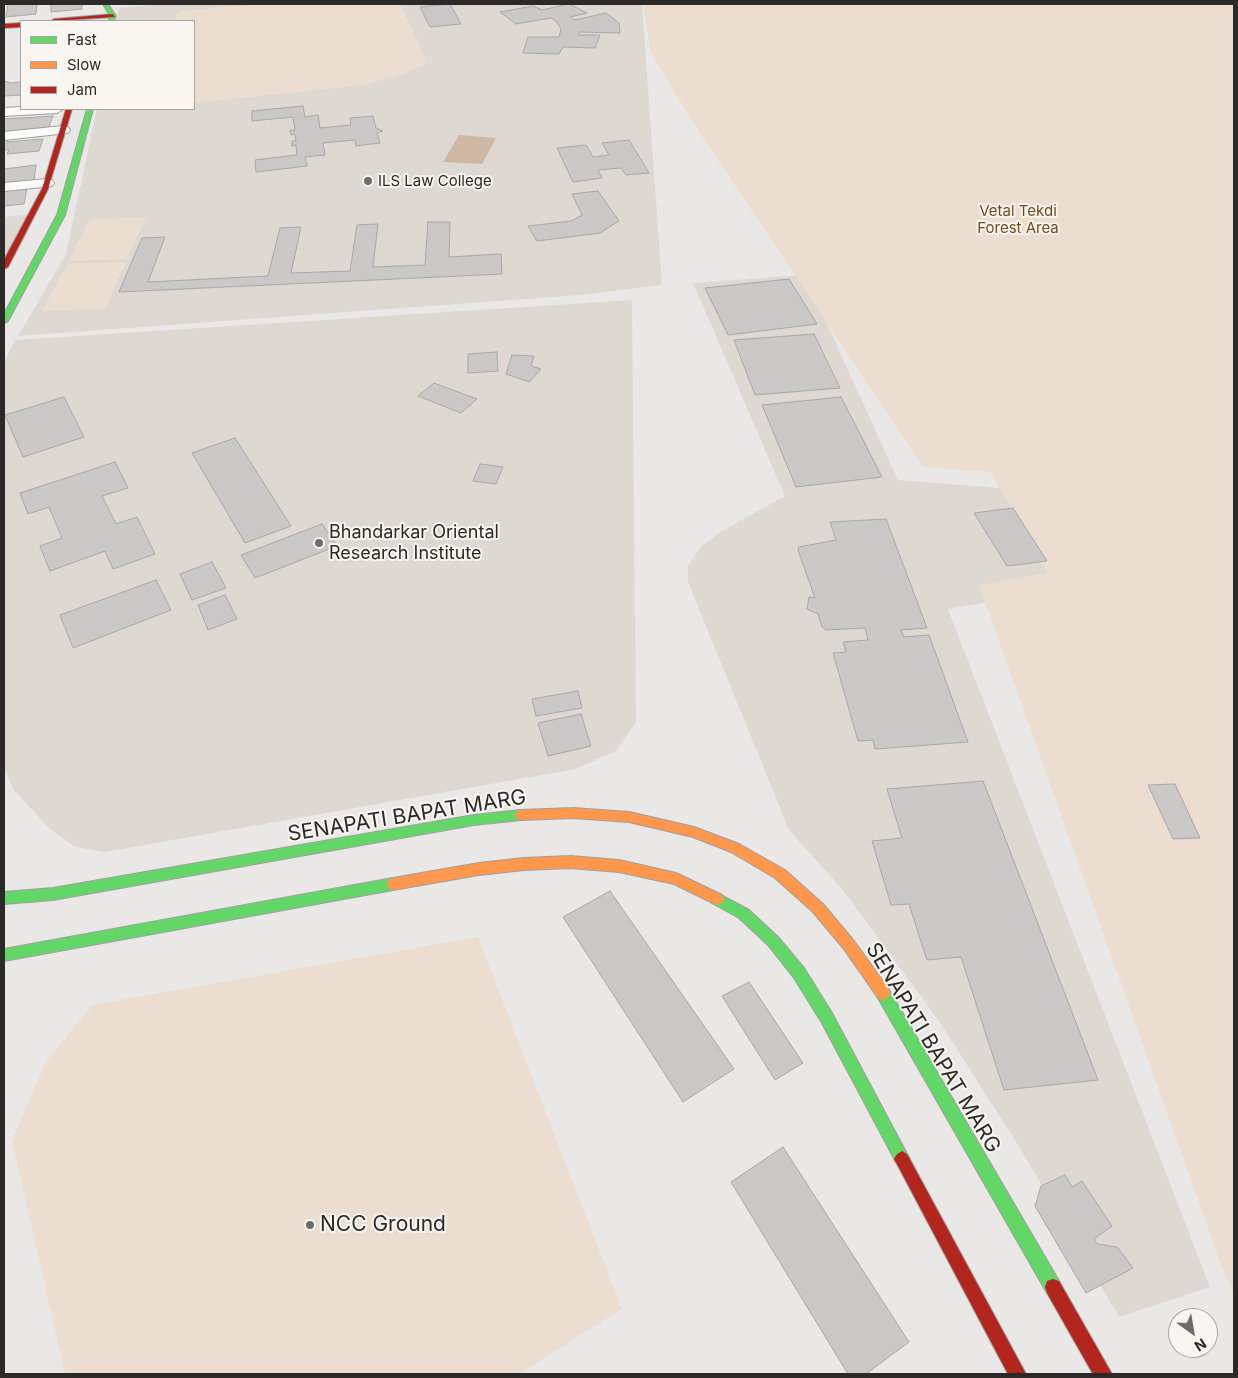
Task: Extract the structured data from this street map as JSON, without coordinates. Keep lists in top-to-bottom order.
{
  "streets": {
    "main road": ["SENAPATI BAPAT MARG"]
  },
  "parks": ["Vetal Tekdi Forest Area"],
  "places": ["ILS Law College", "Bhandarkar Oriental Research Institute", "NCC Ground"],
  "legend": ["Fast", "Slow", "Jam"],
  "north": "bottom right"
}
